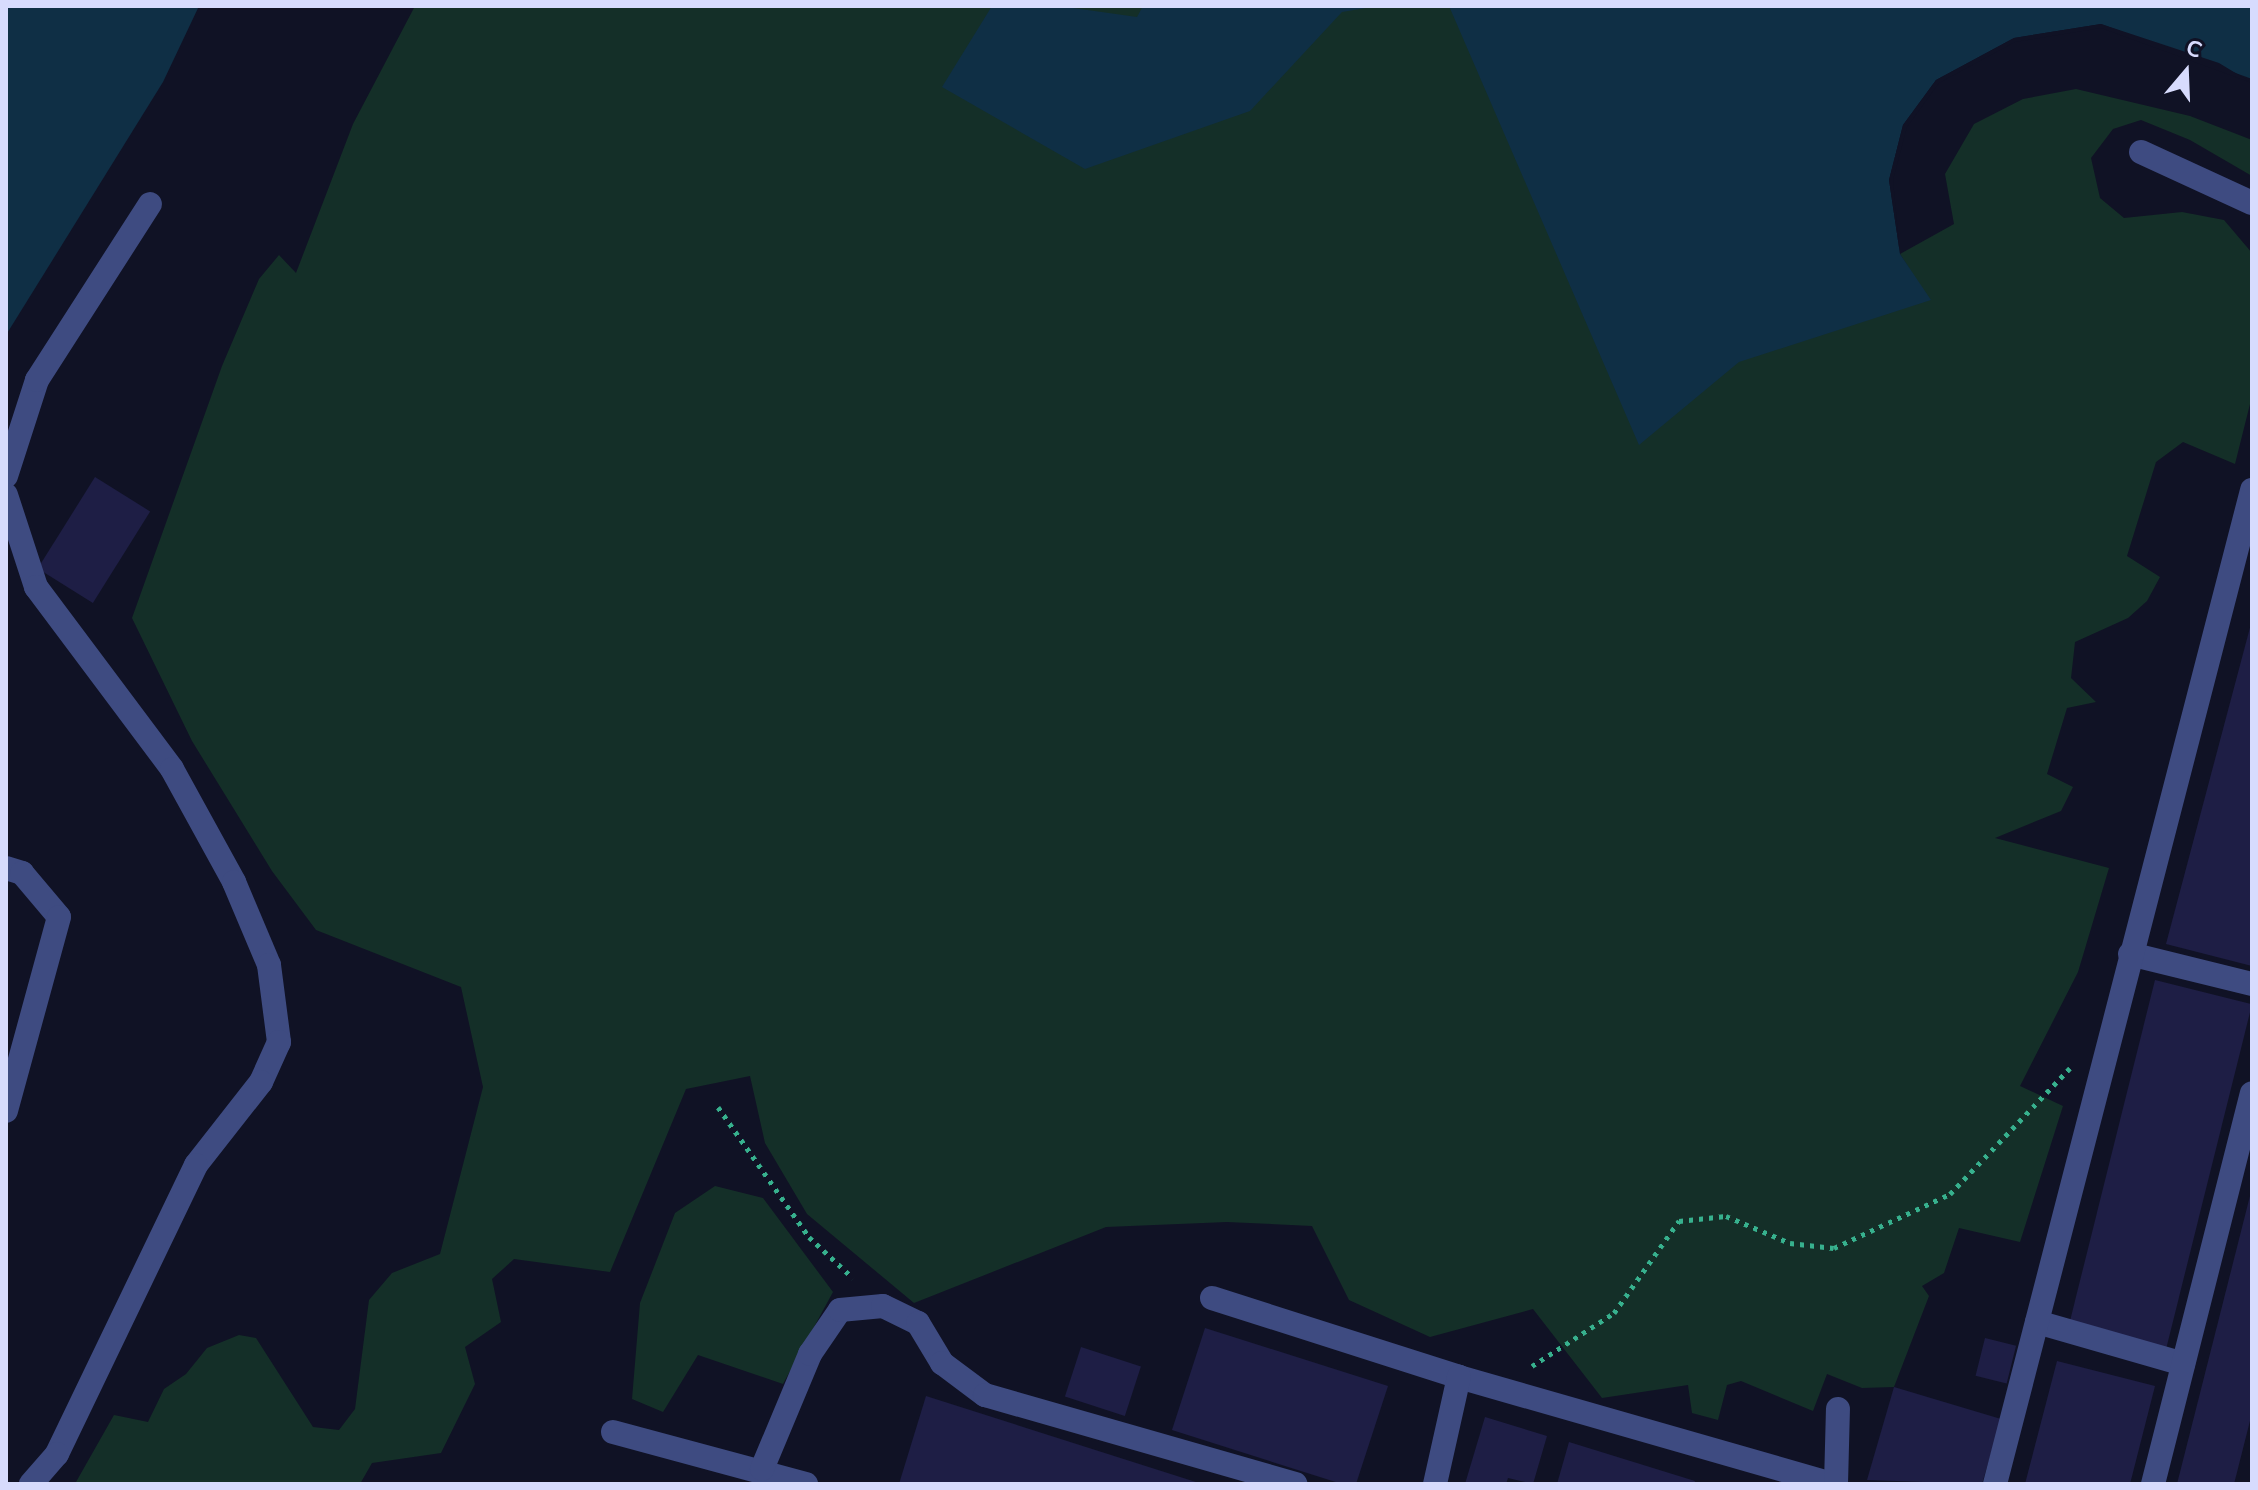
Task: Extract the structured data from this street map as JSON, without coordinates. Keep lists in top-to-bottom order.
{
  "north": "top"
}
